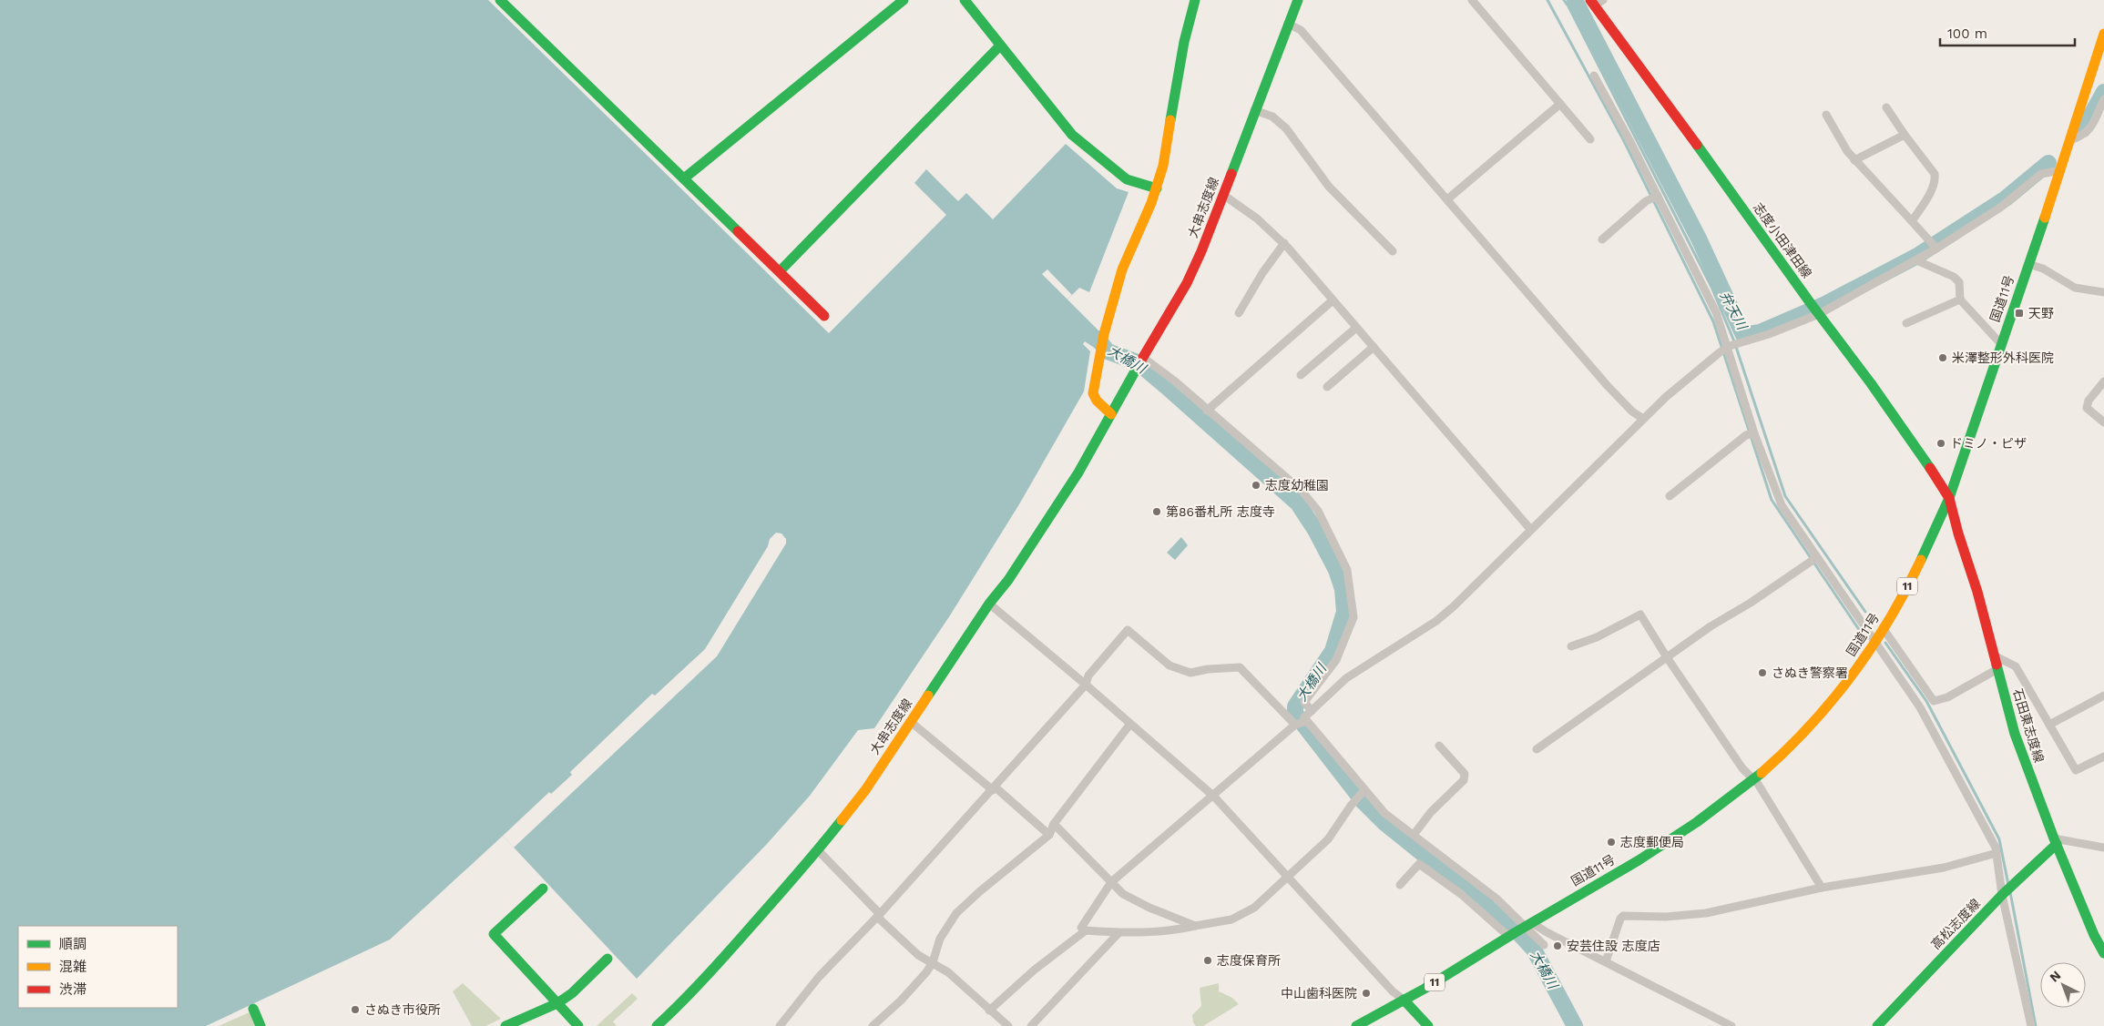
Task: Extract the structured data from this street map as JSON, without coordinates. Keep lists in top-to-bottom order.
{
  "streets": {
    "main road": [
      "大串志度線",
      "志度小田津田線",
      "国道11号",
      "11",
      "石田東志度線",
      "高松志度線"
    ]
  },
  "crossings": [
    ["志度小田津田線", "国道11号"],
    ["志度小田津田線", "石田東志度線"],
    ["国道11号", "石田東志度線"],
    ["石田東志度線", "高松志度線"]
  ],
  "water": ["弁天川", "大橋川"],
  "places": {
    "transit": ["天野"],
    "other": [
      "米澤整形外科医院",
      "ドミノ・ピザ",
      "志度幼稚園",
      "第86番札所 志度寺",
      "さぬき警察署",
      "志度郵便局",
      "安芸住設 志度店",
      "志度保育所",
      "中山歯科医院",
      "さぬき市役所"
    ]
  },
  "legend": ["順調", "混雑", "渋滞"],
  "scale_bar": "100 m",
  "north": "top left"
}
